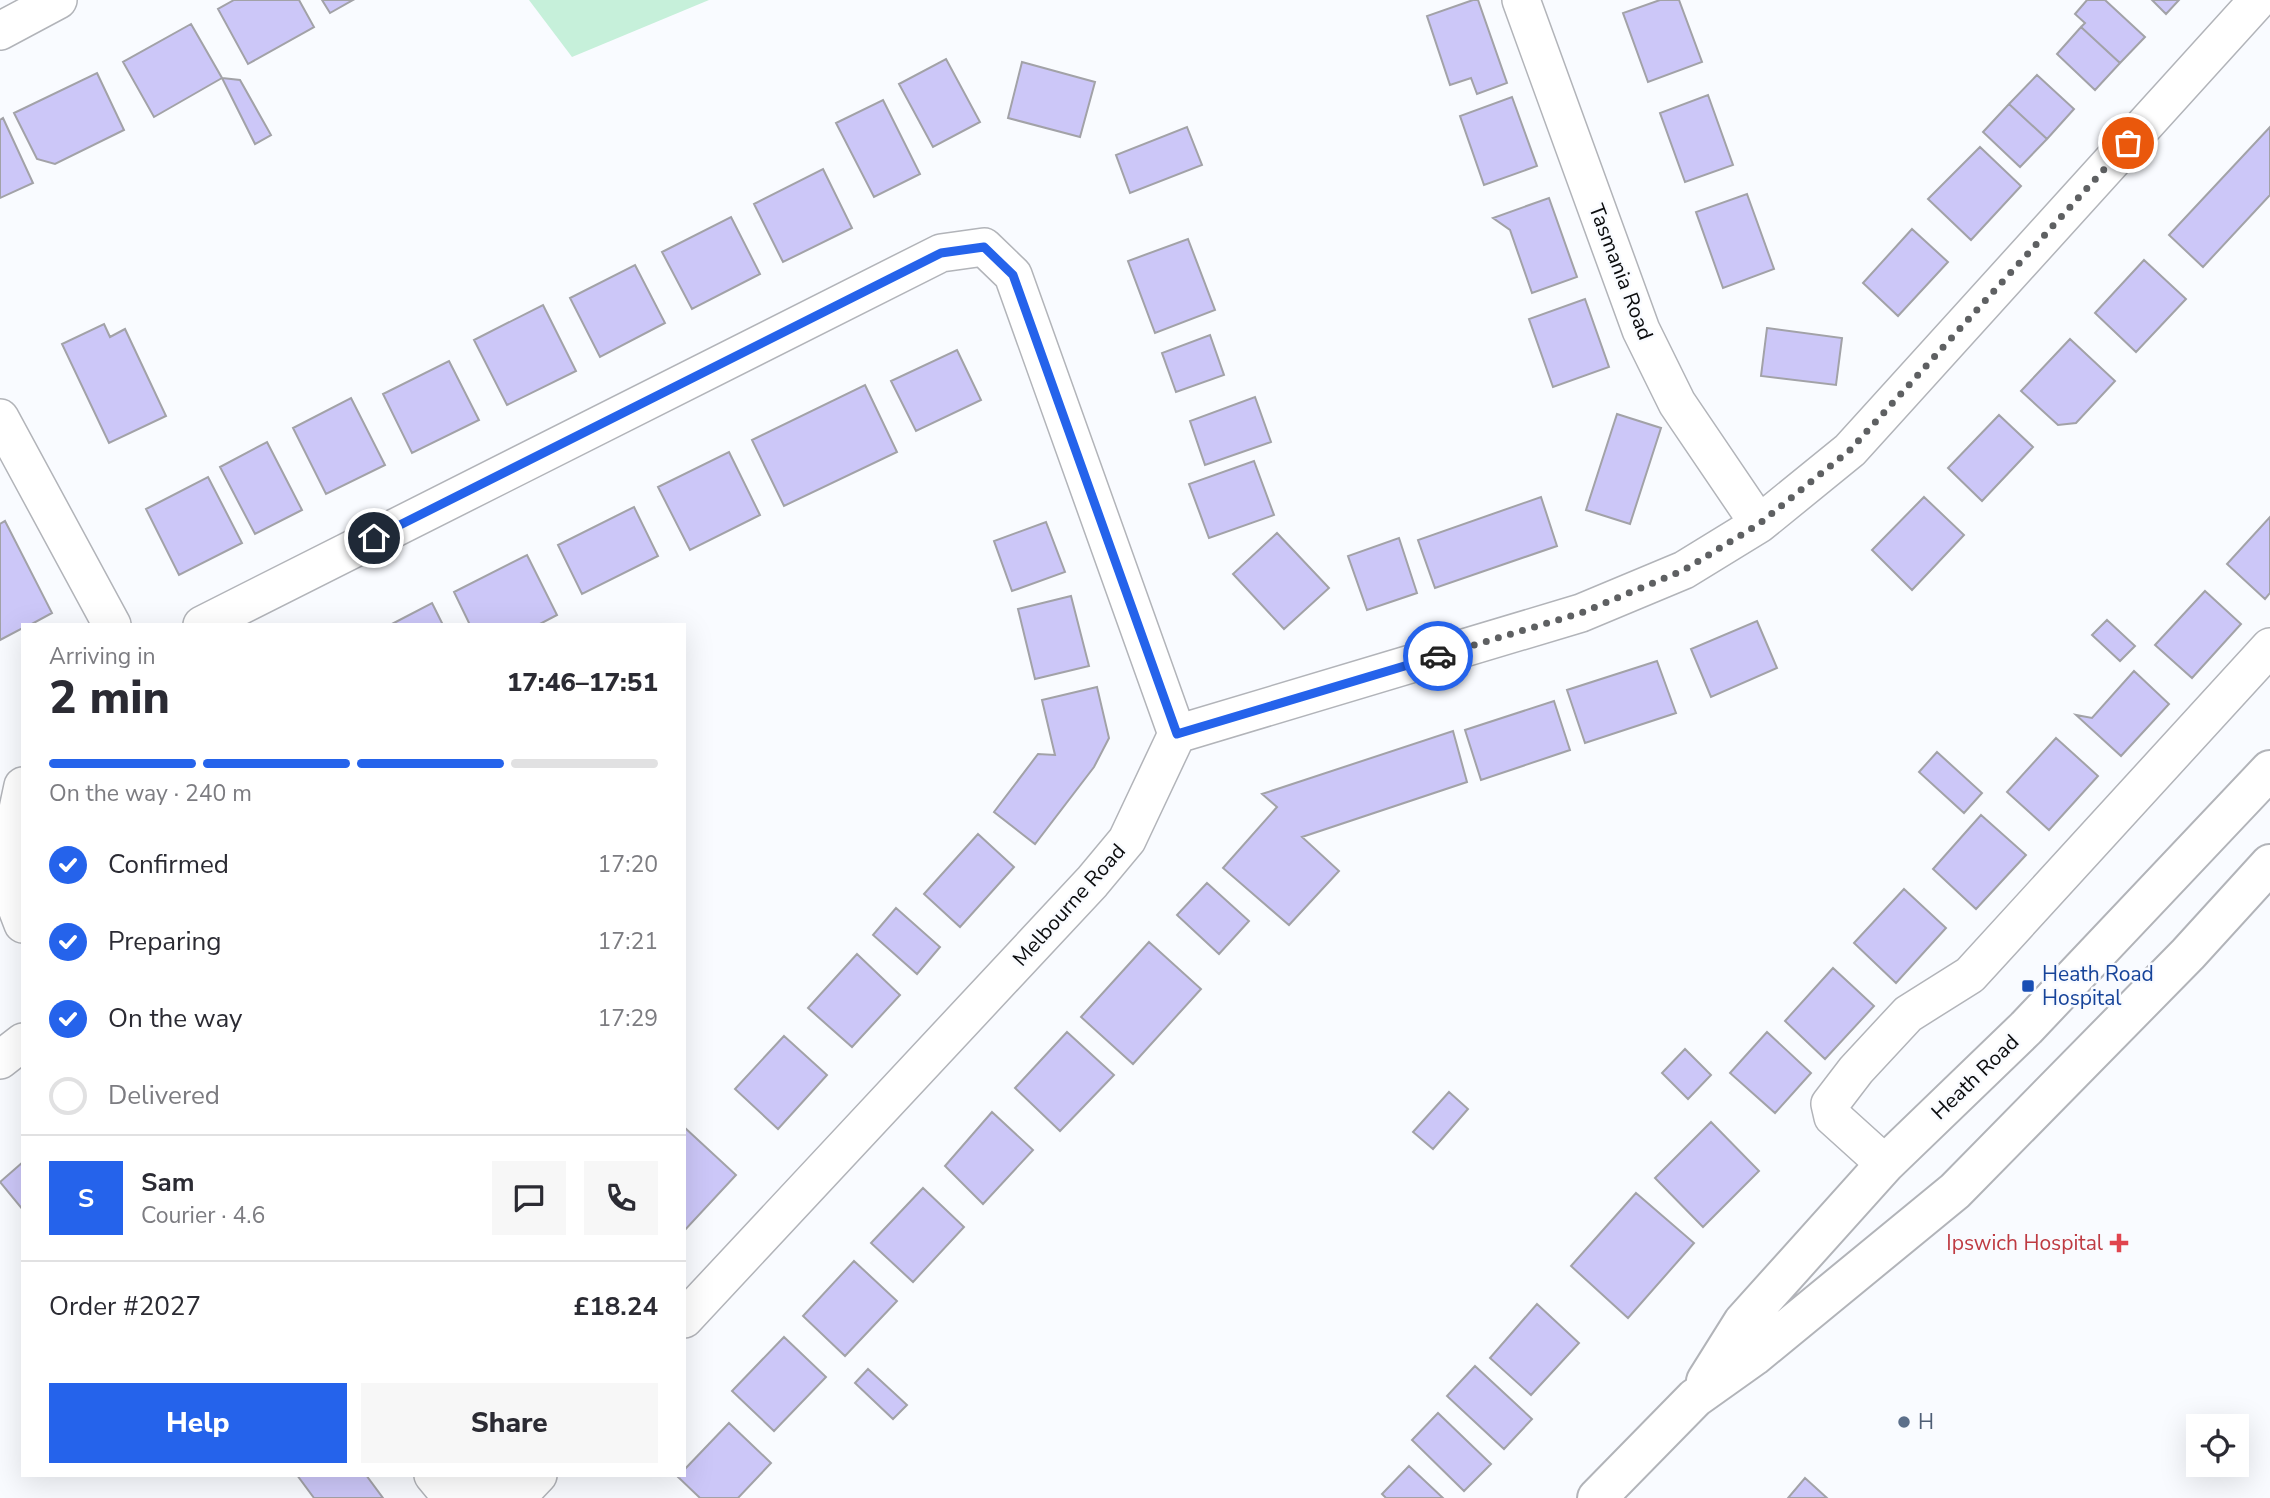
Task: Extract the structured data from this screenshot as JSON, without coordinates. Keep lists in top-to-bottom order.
{
  "streets": {
    "main road": ["Heath Road"],
    "street": ["Tasmania Road", "Melbourne Road"]
  },
  "places": {
    "transit": ["Heath Road Hospital"],
    "health": ["Ipswich Hospital"],
    "other": ["H"]
  },
  "page": {
    "heading": ["2 min", "Arriving in", "17:46–17:51"],
    "panel": [
      "Sam",
      "Courier · 4.6",
      "Order #2027",
      "£18.24"
    ],
    "bar": "On the way · 240 m",
    "list": [
      ["Confirmed", "17:20"],
      ["Preparing", "17:21"],
      ["On the way", "17:29"],
      "Delivered"
    ],
    "round": "S",
    "buttons": ["Help", "Share"]
  }
}
